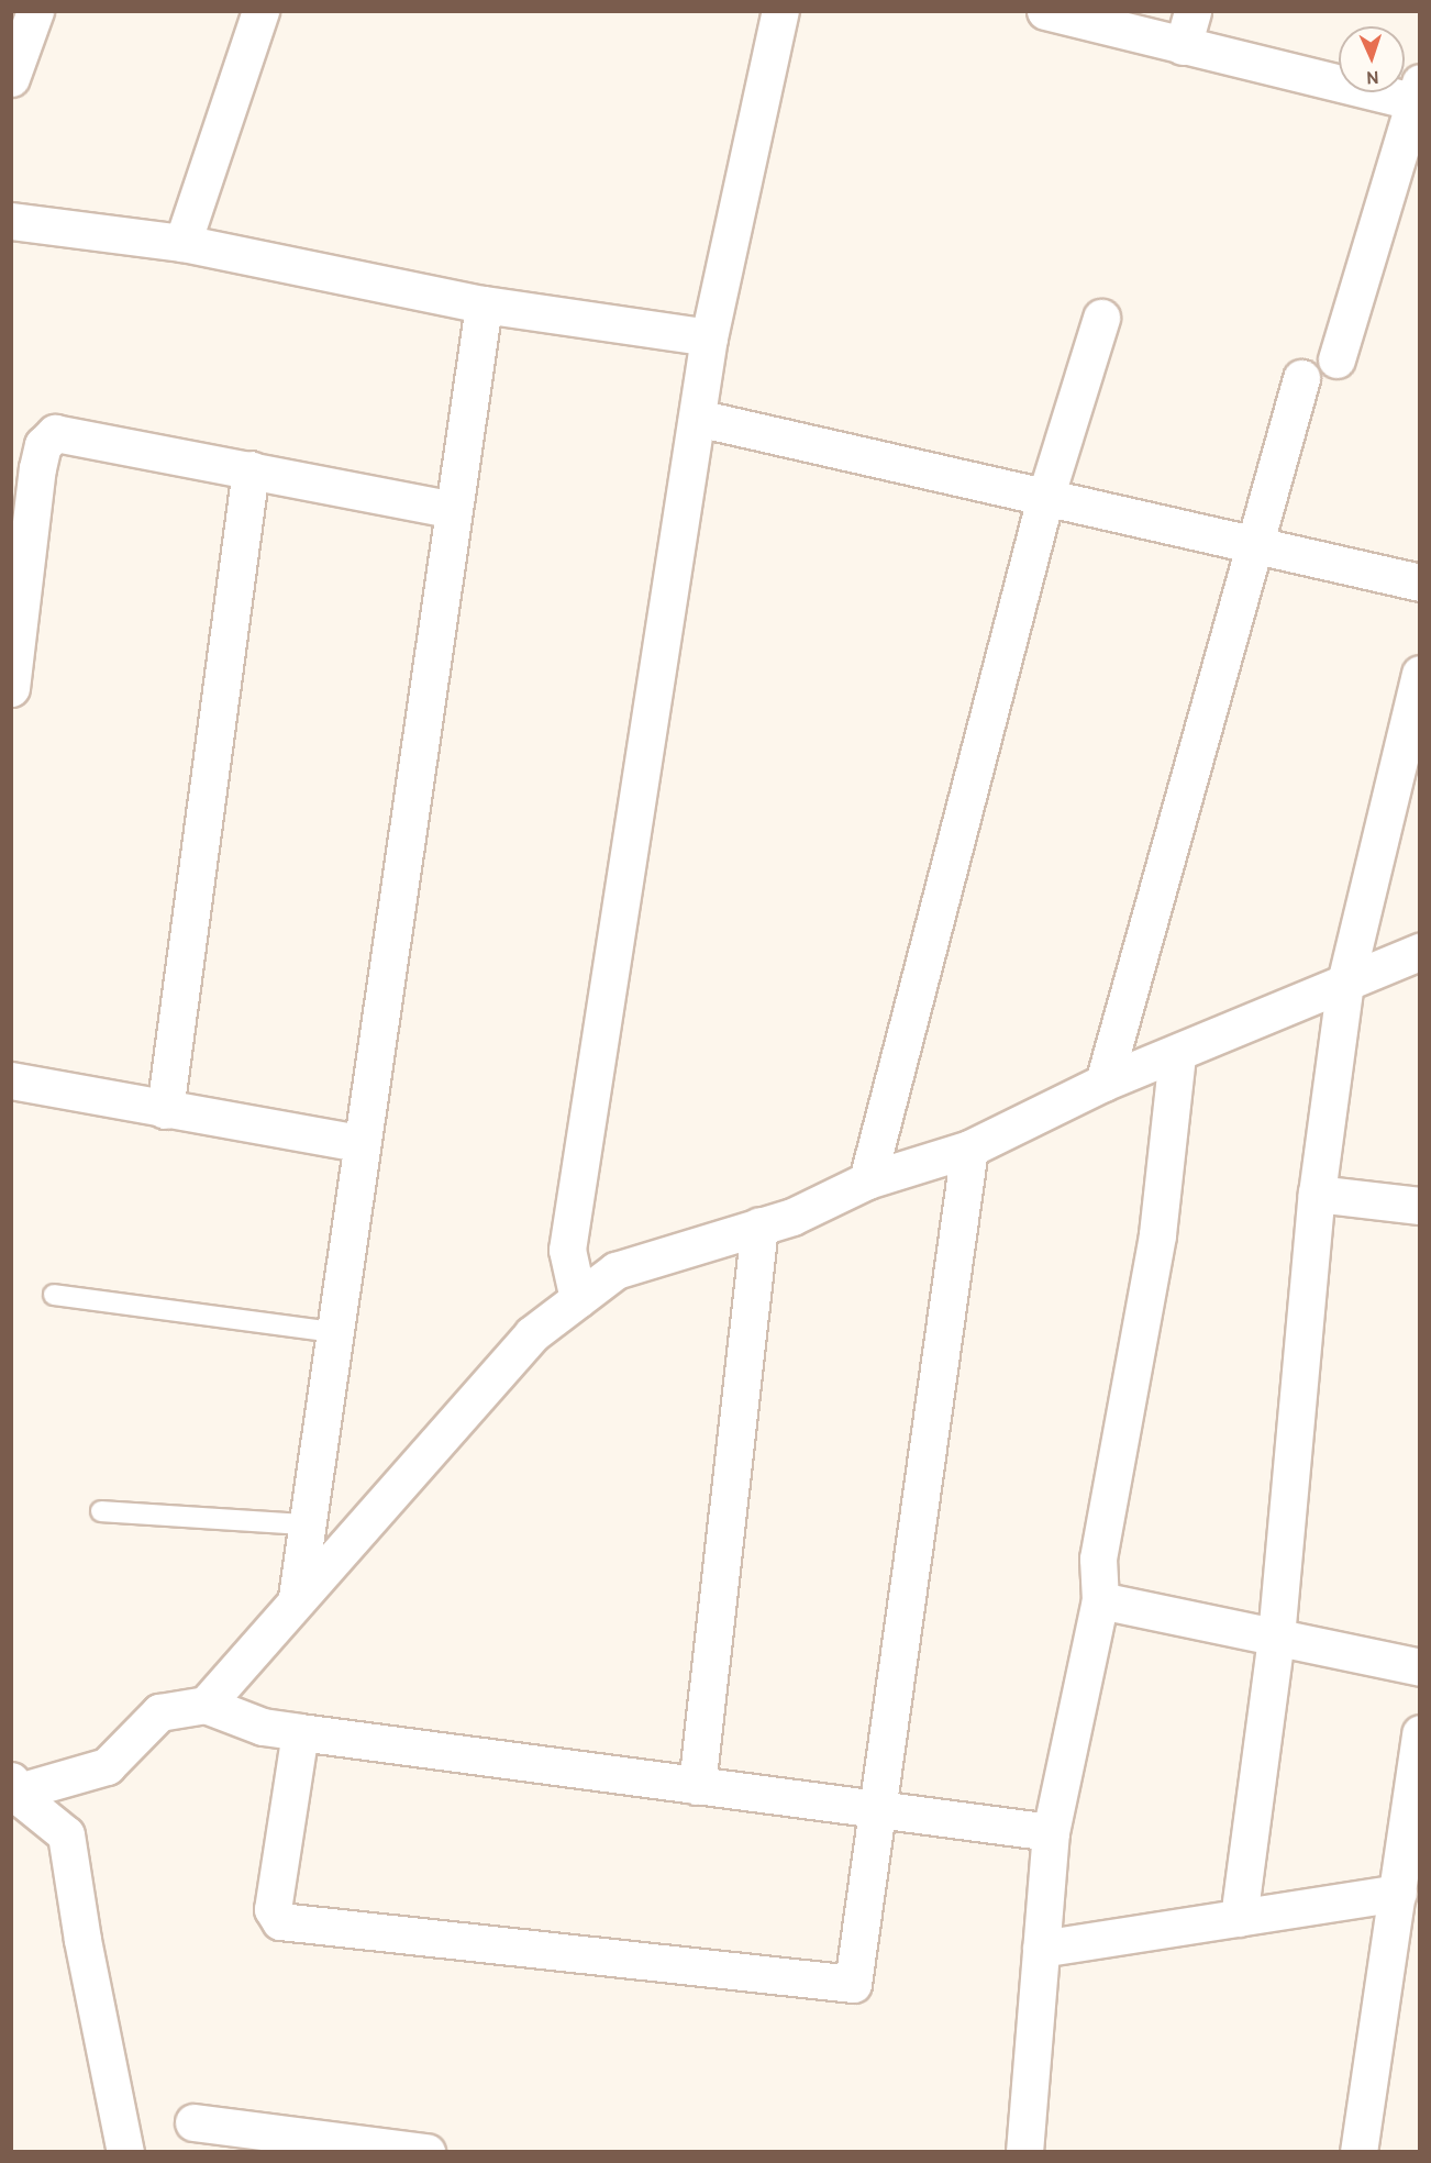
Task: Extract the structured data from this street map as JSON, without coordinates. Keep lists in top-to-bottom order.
{
  "north": "bottom"
}
